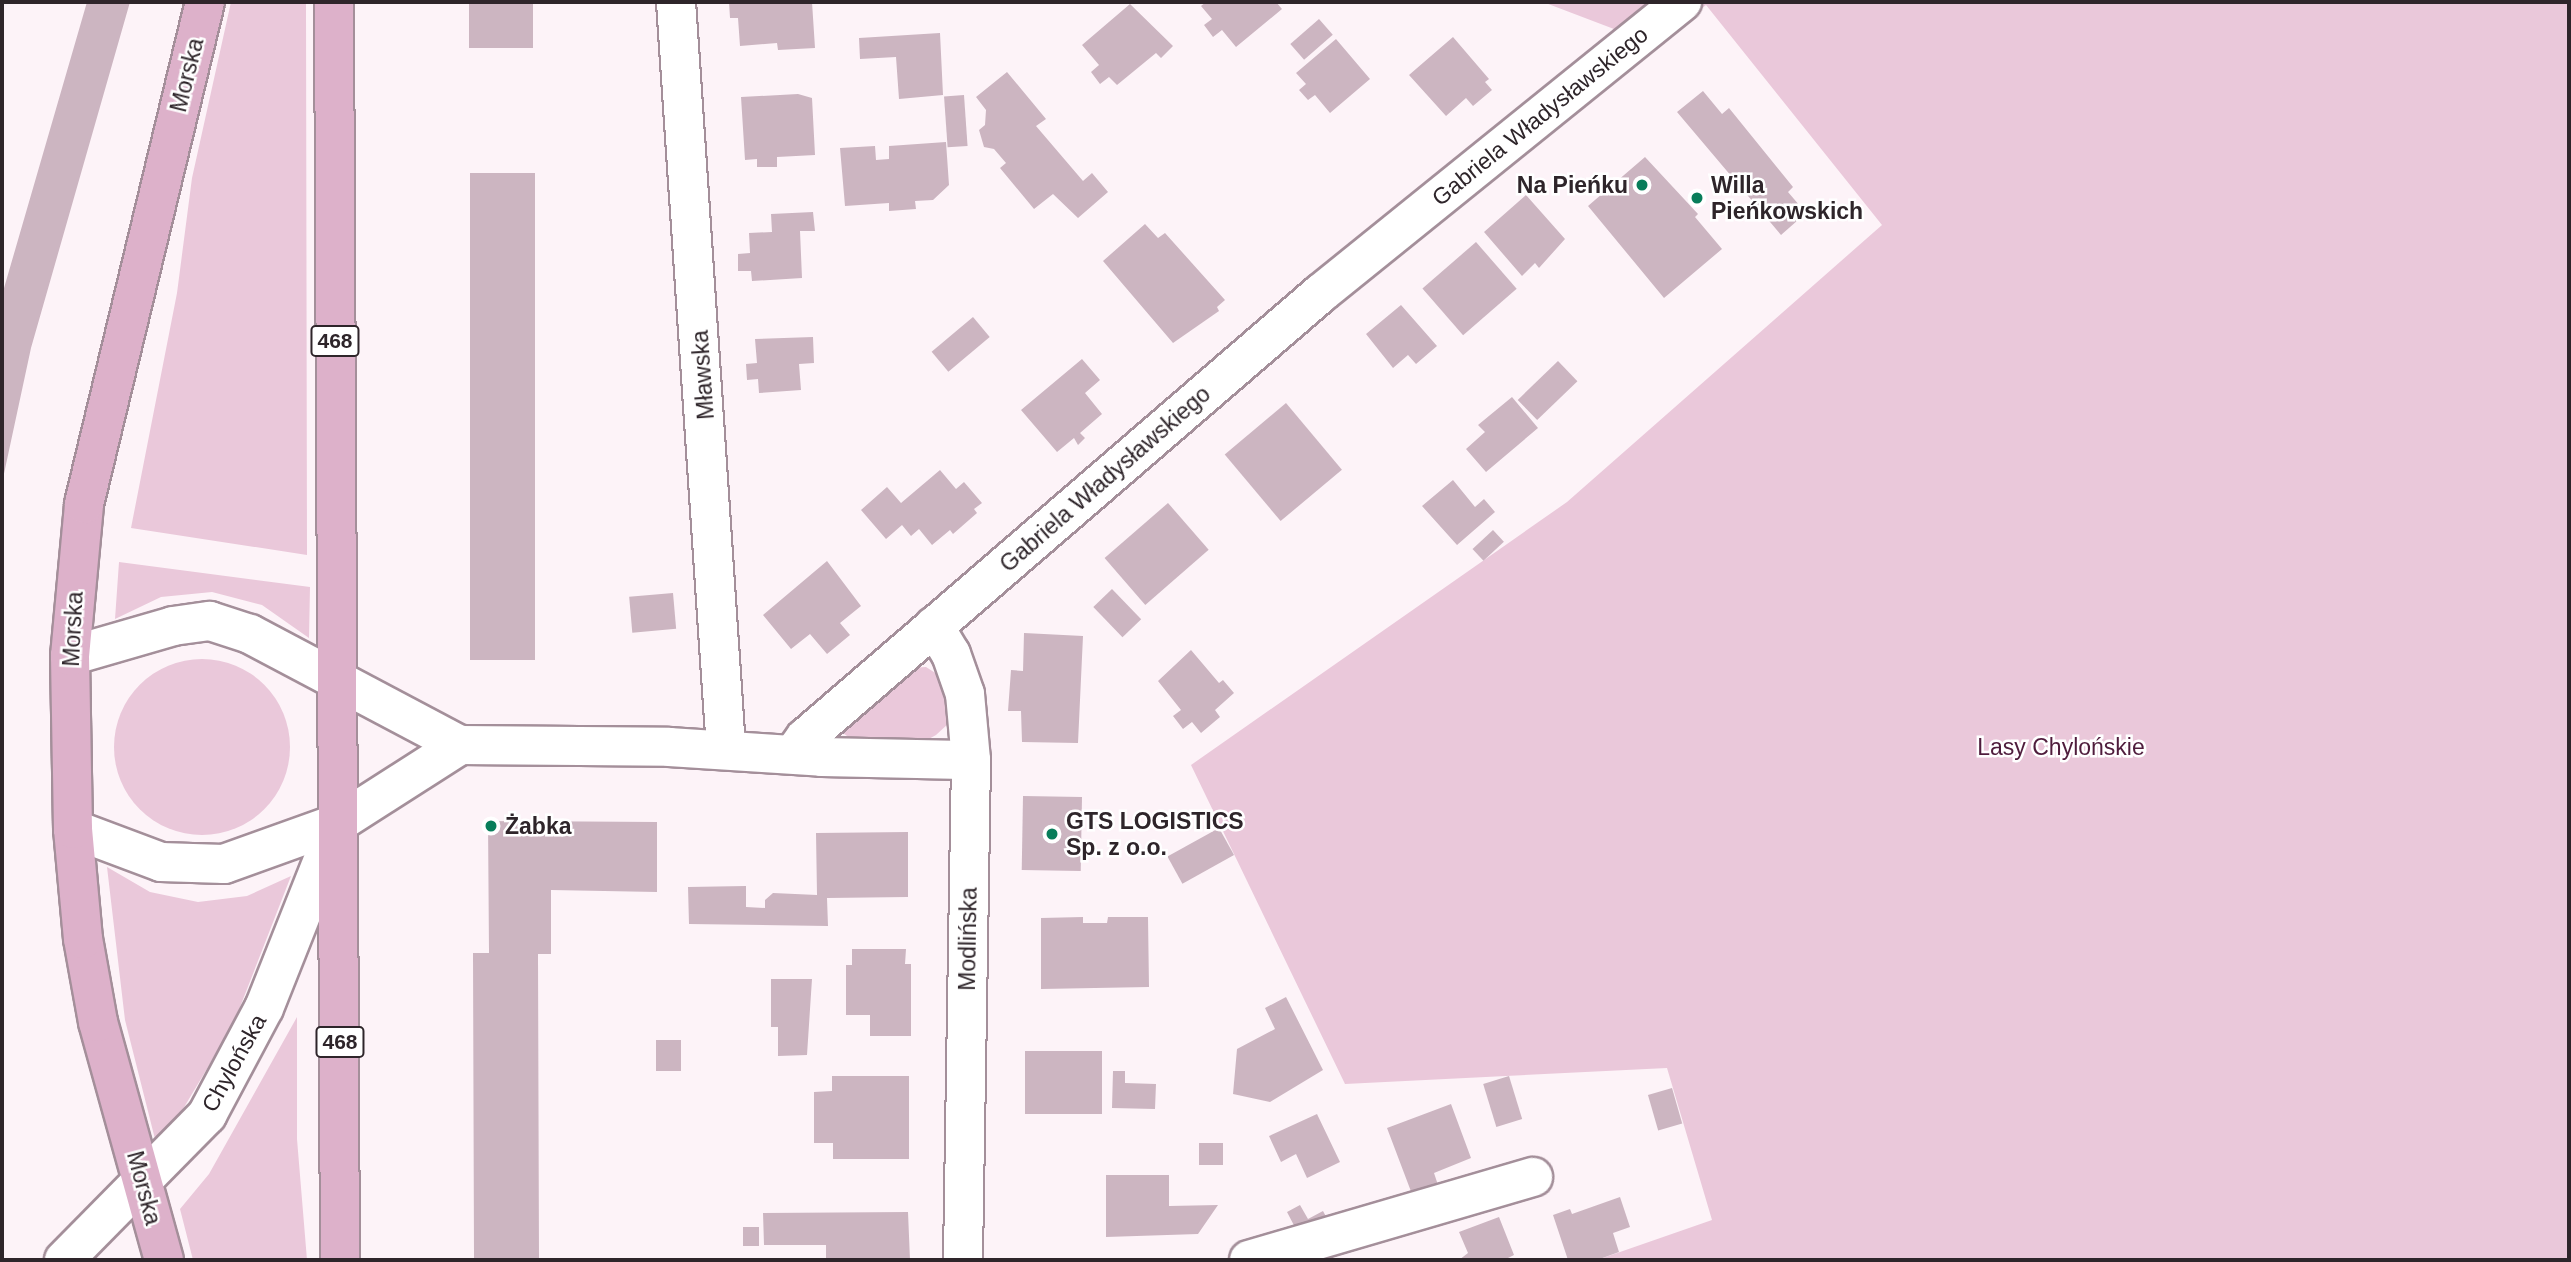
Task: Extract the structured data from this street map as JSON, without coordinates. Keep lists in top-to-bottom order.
{
  "streets": {
    "main road": ["Morska", "468"],
    "street": [
      "Gabriela Władysławskiego",
      "Mławska",
      "Modlińska",
      "Chylońska"
    ]
  },
  "crossings": [
    ["Morska", "Chylońska"],
    ["Gabriela Władysławskiego", "Modlińska"],
    ["468", "Chylońska"]
  ],
  "parks": ["Lasy Chylońskie"],
  "places": [
    "Na Pieńku",
    "Willa Pieńkowskich",
    "Żabka",
    "GTS LOGISTICS Sp. z o.o."
  ]
}
